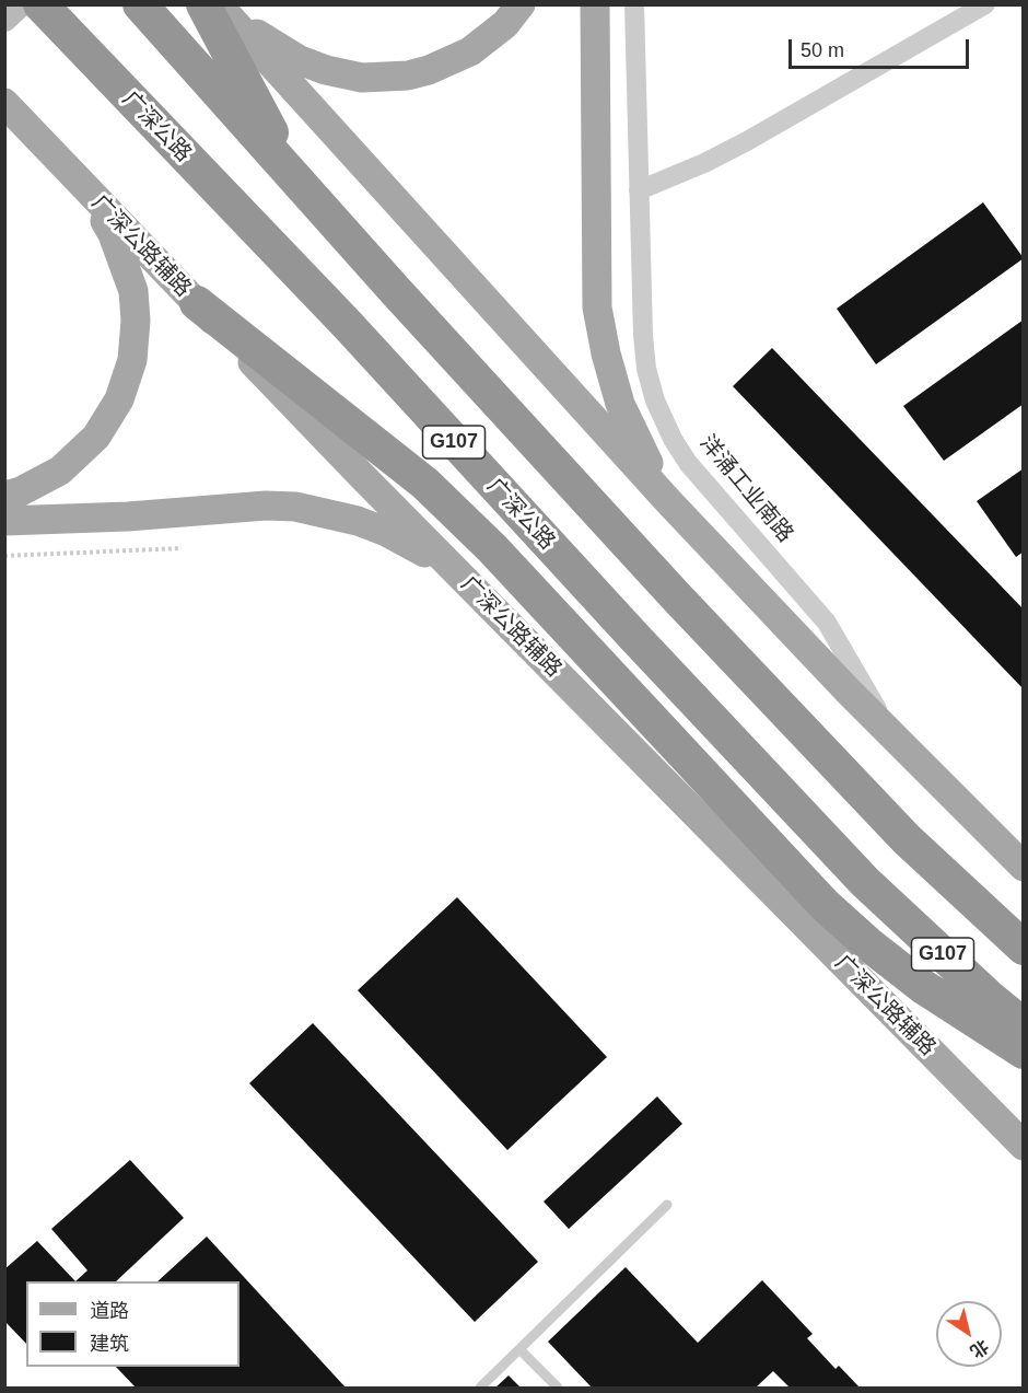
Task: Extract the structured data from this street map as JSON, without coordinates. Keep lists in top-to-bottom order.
{
  "streets": {
    "highway": ["广深公路", "G107"],
    "main road": ["广深公路辅路"],
    "street": ["洋涌工业南路"]
  },
  "legend": ["道路", "建筑"],
  "scale_bar": "50 m",
  "north": "bottom right"
}
